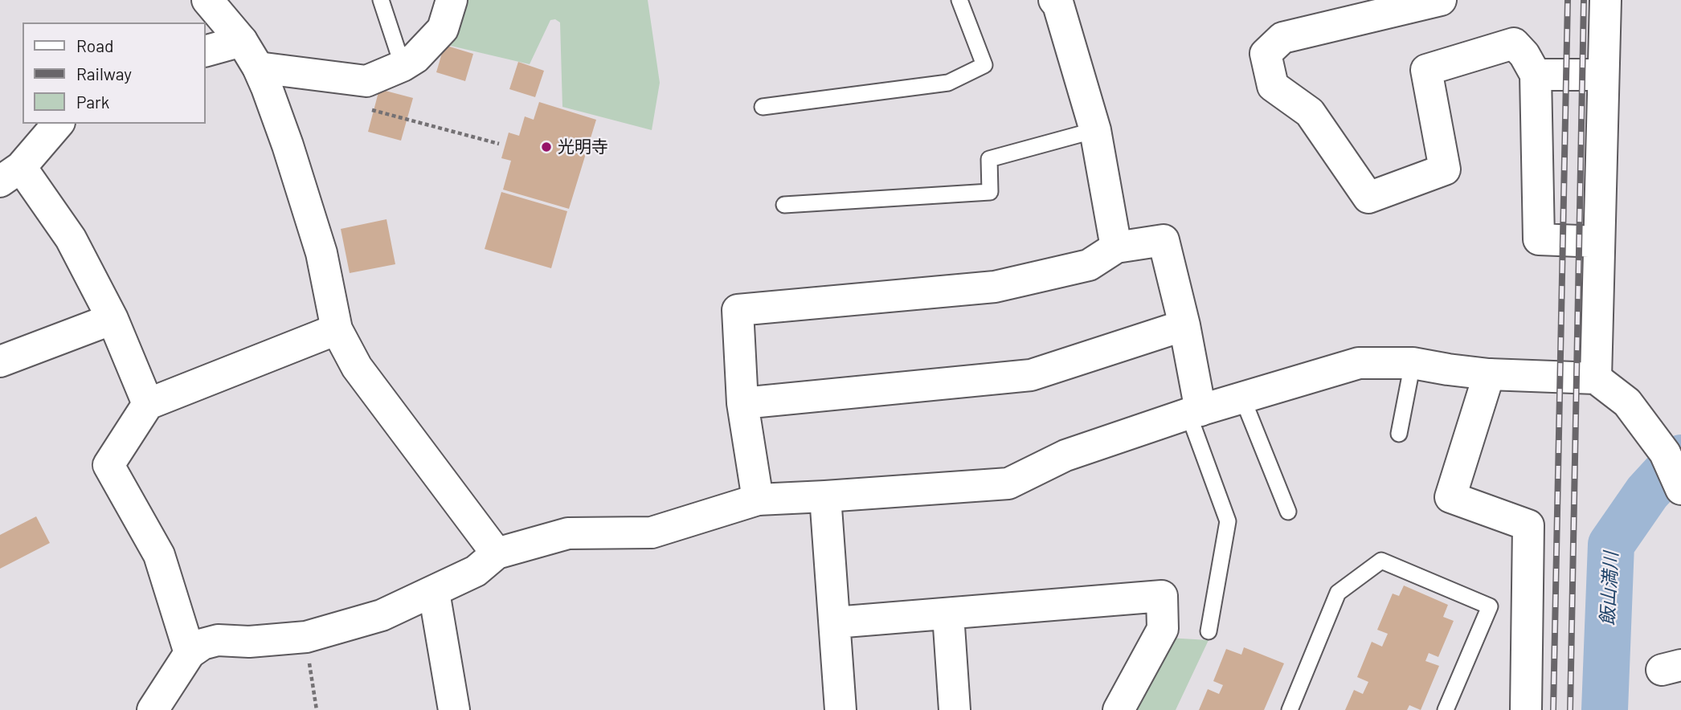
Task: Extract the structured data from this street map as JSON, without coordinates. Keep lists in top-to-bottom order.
{
  "water": ["飯山満川"],
  "places": ["光明寺"],
  "legend": ["Road", "Railway", "Park"]
}
